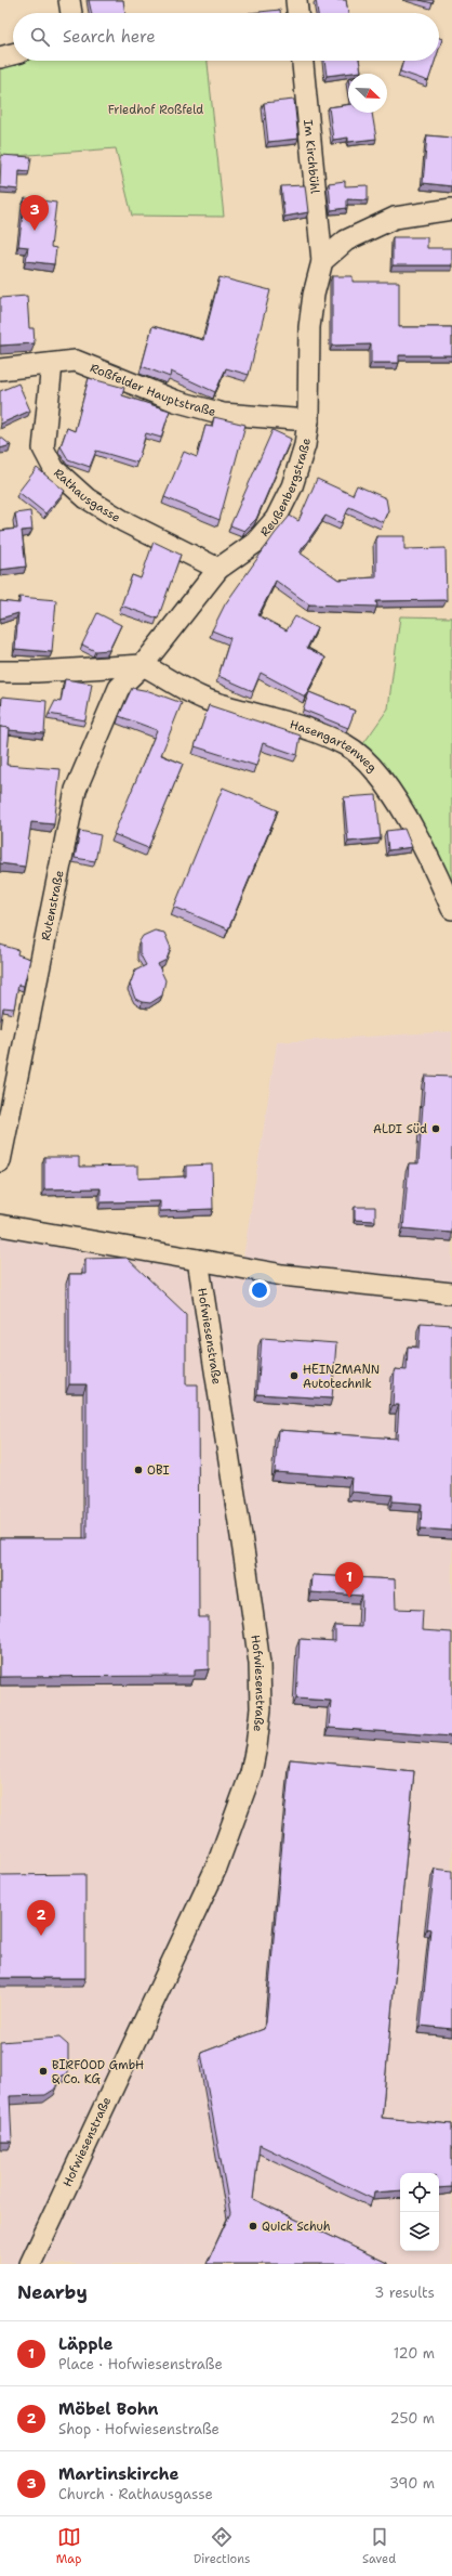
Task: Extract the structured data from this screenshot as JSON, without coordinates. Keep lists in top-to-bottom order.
{
  "streets": {
    "street": [
      "Im Kirchbühl",
      "Roßfelder Hauptstraße",
      "Reußenbergstraße",
      "Rathausgasse",
      "Hasengartenweg",
      "Rutenstraße",
      "Hofwiesenstraße"
    ]
  },
  "crossings": [
    ["Im Kirchbühl", "Reußenbergstraße"],
    ["Roßfelder Hauptstraße", "Reußenbergstraße"],
    ["Roßfelder Hauptstraße", "Rathausgasse"],
    ["Reußenbergstraße", "Rathausgasse"],
    ["Reußenbergstraße", "Hasengartenweg"],
    ["Reußenbergstraße", "Rutenstraße"],
    ["Hasengartenweg", "Rutenstraße"]
  ],
  "parks": ["Friedhof Roßfeld"],
  "places": [
    "ALDI Süd",
    "HEINZMANN Autotechnik",
    "OBI",
    "BIRFOOD GmbH & Co. KG",
    "Quick Schuh"
  ],
  "north": "bottom right",
  "page": {
    "search": "Search here",
    "pins": ["3", "1", "2"],
    "heading": ["Nearby", "3 results"],
    "list": [
      {
        "mark": "1",
        "name": "Läpple",
        "note": "Place · Hofwiesenstraße",
        "value": "120 m"
      },
      {
        "mark": "2",
        "name": "Möbel Bohn",
        "note": "Shop · Hofwiesenstraße",
        "value": "250 m"
      },
      {
        "mark": "3",
        "name": "Martinskirche",
        "note": "Church · Rathausgasse",
        "value": "390 m"
      }
    ],
    "nav": ["Map", "Directions", "Saved"]
  }
}
